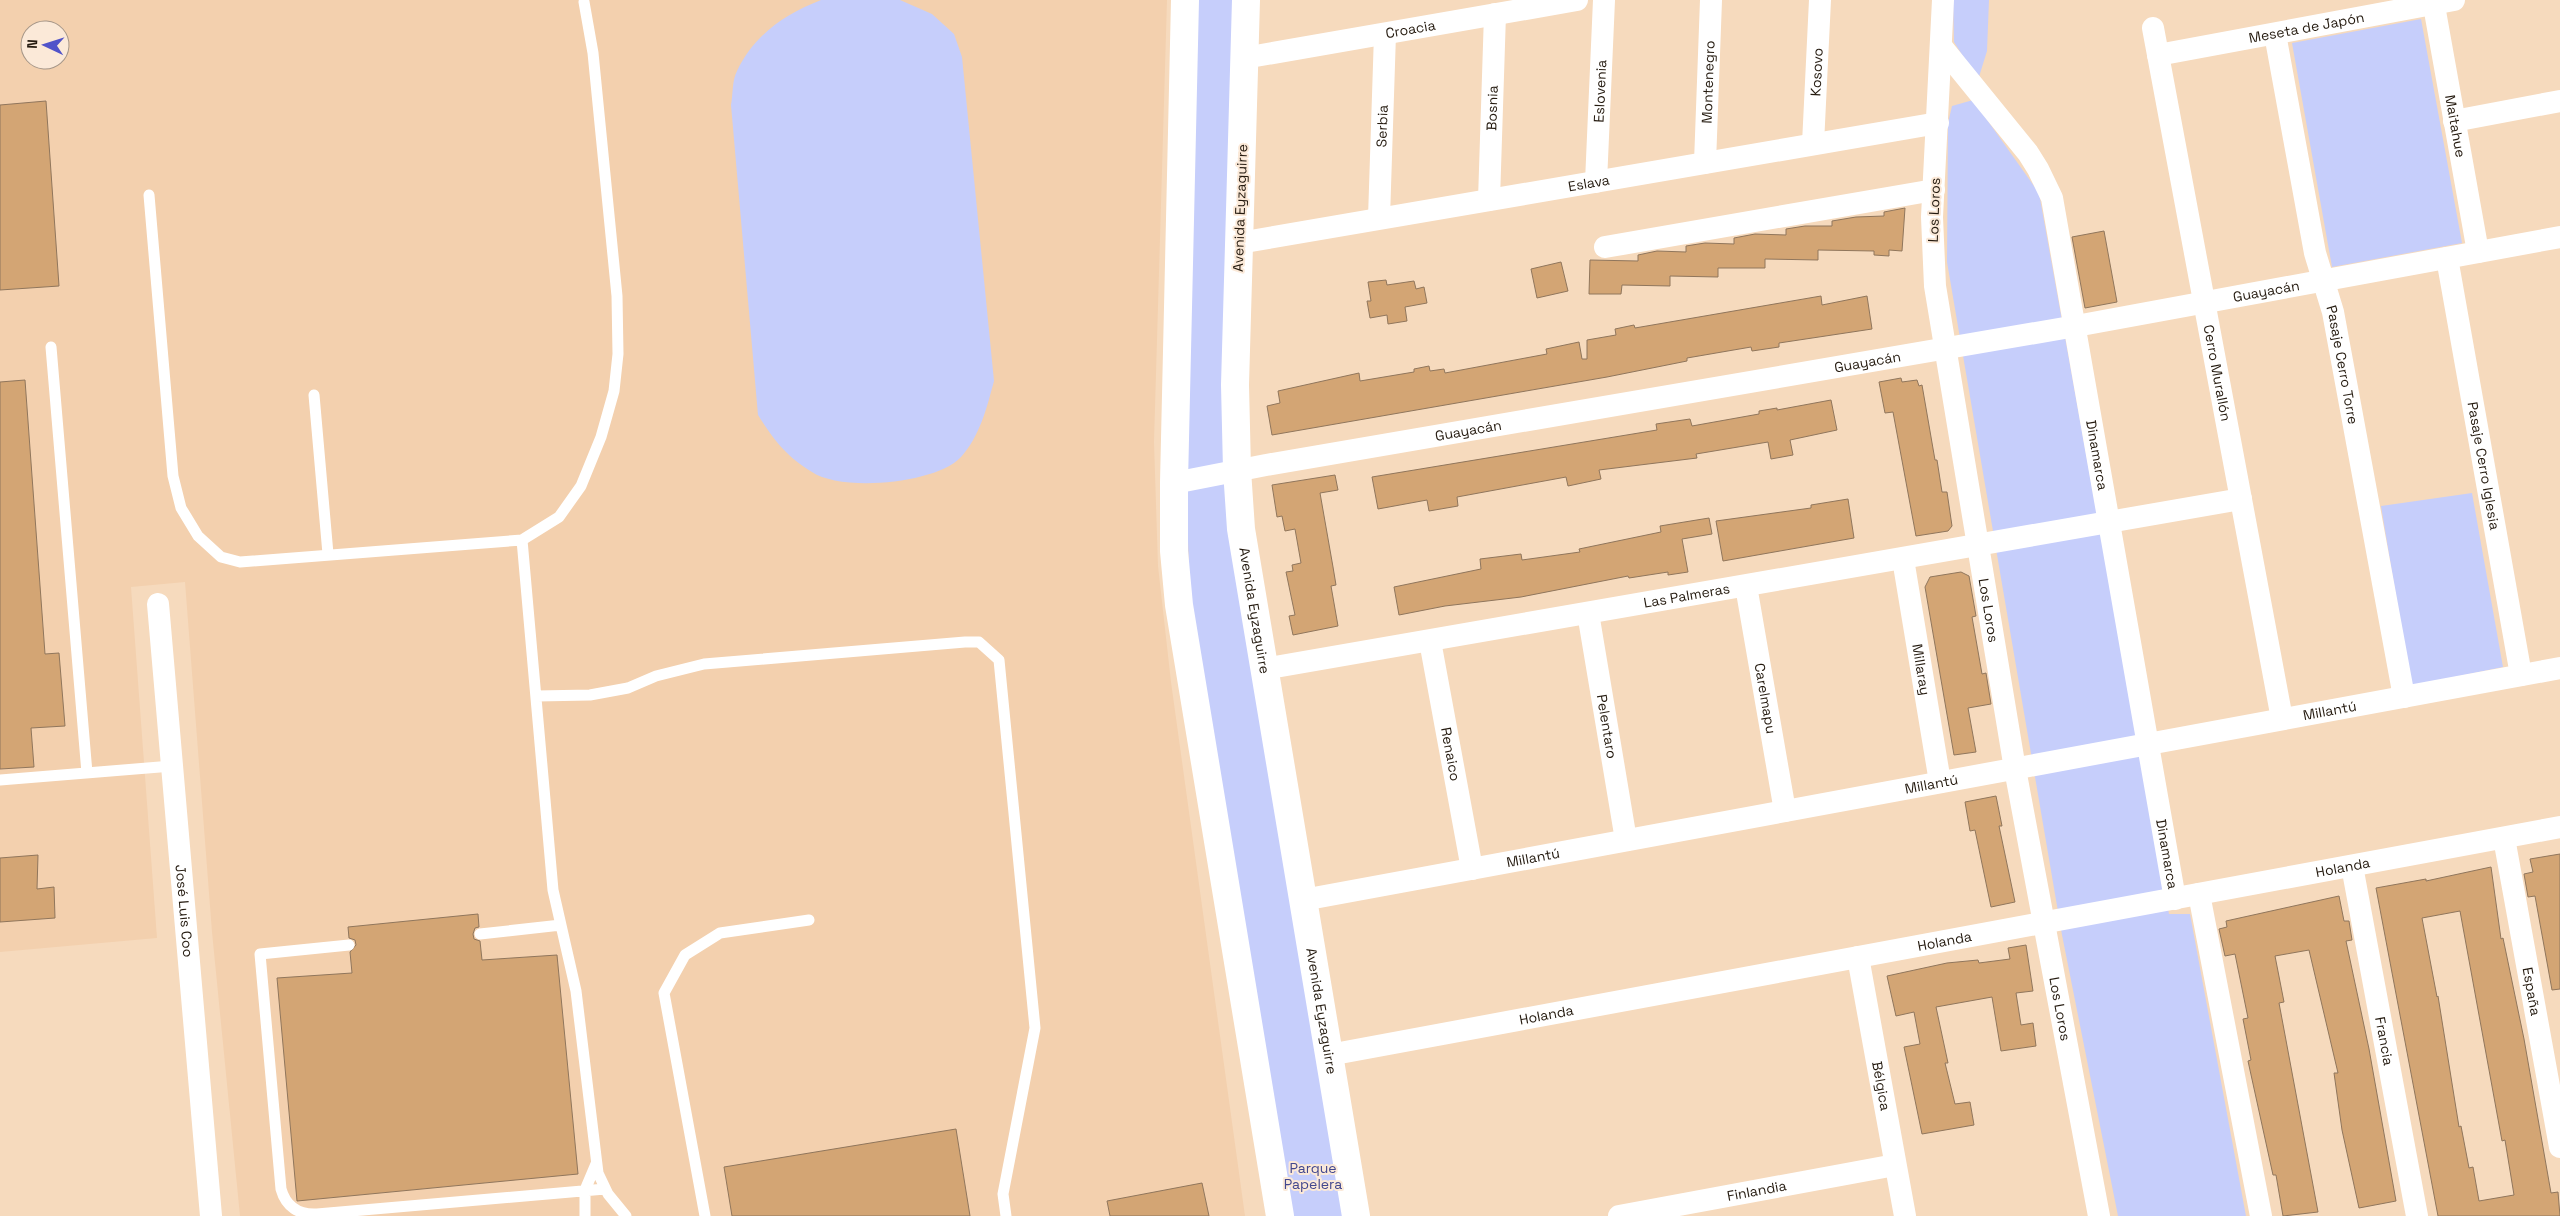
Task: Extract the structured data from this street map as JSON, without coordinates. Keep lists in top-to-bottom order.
{
  "streets": {
    "main road": ["Avenida Eyzaguirre"],
    "street": [
      "Meseta de Japón",
      "Croacia",
      "Kosovo",
      "Montenegro",
      "Eslovenia",
      "Bosnia",
      "Serbia",
      "Maitahue",
      "Eslava",
      "Los Loros",
      "Guayacán",
      "Pasaje Cerro Torre",
      "Cerro Murallón",
      "Dinamarca",
      "Pasaje Cerro Iglesia",
      "Las Palmeras",
      "Millaray",
      "Carelmapu",
      "Millantú",
      "Pelentaro",
      "Renaico",
      "Holanda",
      "José Luis Coo",
      "España",
      "Francia",
      "Bélgica",
      "Finlandia"
    ]
  },
  "crossings": [
    ["Meseta de Japón", "Maitahue"],
    ["Meseta de Japón", "Pasaje Cerro Torre"],
    ["Meseta de Japón", "Cerro Murallón"],
    ["Croacia", "Bosnia"],
    ["Croacia", "Serbia"],
    ["Croacia", "Avenida Eyzaguirre"],
    ["Kosovo", "Eslava"],
    ["Montenegro", "Eslava"],
    ["Eslovenia", "Eslava"],
    ["Bosnia", "Eslava"],
    ["Serbia", "Eslava"],
    ["Maitahue", "Guayacán"],
    ["Eslava", "Avenida Eyzaguirre"],
    ["Eslava", "Los Loros"],
    ["Avenida Eyzaguirre", "Guayacán"],
    ["Avenida Eyzaguirre", "Las Palmeras"],
    ["Avenida Eyzaguirre", "Millantú"],
    ["Avenida Eyzaguirre", "Holanda"],
    ["Los Loros", "Guayacán"],
    ["Los Loros", "Dinamarca"],
    ["Los Loros", "Las Palmeras"],
    ["Los Loros", "Millantú"],
    ["Los Loros", "Holanda"],
    ["Guayacán", "Pasaje Cerro Torre"],
    ["Guayacán", "Cerro Murallón"],
    ["Guayacán", "Dinamarca"],
    ["Guayacán", "Pasaje Cerro Iglesia"],
    ["Pasaje Cerro Torre", "Millantú"],
    ["Cerro Murallón", "Las Palmeras"],
    ["Cerro Murallón", "Millantú"],
    ["Dinamarca", "Las Palmeras"],
    ["Dinamarca", "Millantú"],
    ["Dinamarca", "Holanda"],
    ["Pasaje Cerro Iglesia", "Millantú"],
    ["Las Palmeras", "Millaray"],
    ["Las Palmeras", "Carelmapu"],
    ["Las Palmeras", "Pelentaro"],
    ["Las Palmeras", "Renaico"],
    ["Millaray", "Millantú"],
    ["Carelmapu", "Millantú"],
    ["Millantú", "Pelentaro"],
    ["Millantú", "Renaico"],
    ["Holanda", "España"],
    ["Holanda", "Francia"],
    ["Holanda", "Bélgica"],
    ["Bélgica", "Finlandia"]
  ],
  "parks": ["Parque Papelera"],
  "north": "left"
}
